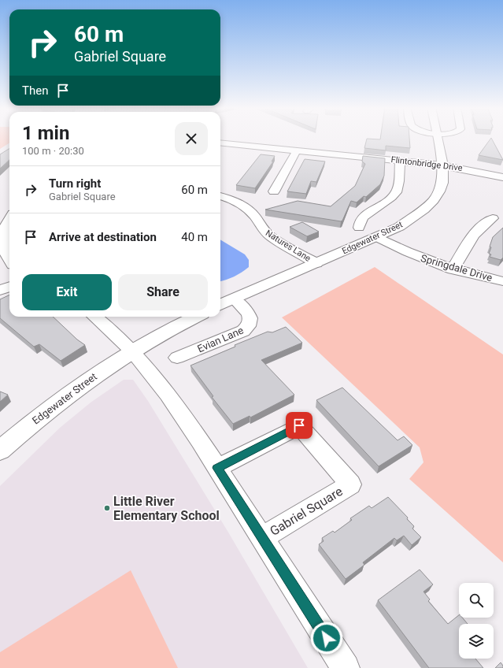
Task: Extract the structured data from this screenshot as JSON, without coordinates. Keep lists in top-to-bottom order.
{
  "streets": {
    "street": [
      "Flintonbridge Drive",
      "Edgewater Street",
      "Natures Lane",
      "Springdale Drive",
      "Evian Lane",
      "Gabriel Square"
    ]
  },
  "crossings": [
    ["Flintonbridge Drive", "Edgewater Street"],
    ["Edgewater Street", "Natures Lane"],
    ["Edgewater Street", "Springdale Drive"],
    ["Edgewater Street", "Evian Lane"]
  ],
  "places": ["Little River Elementary School"],
  "page": {
    "turn": ["60 m", "Gabriel Square"],
    "then": "Then",
    "heading": ["1 min", "100 m · 20:30"],
    "list": [
      {
        "name": "Turn right",
        "note": "Gabriel Square",
        "value": "60 m"
      },
      {
        "name": "Arrive at destination",
        "value": "40 m"
      }
    ],
    "buttons": ["Exit", "Share"]
  }
}
